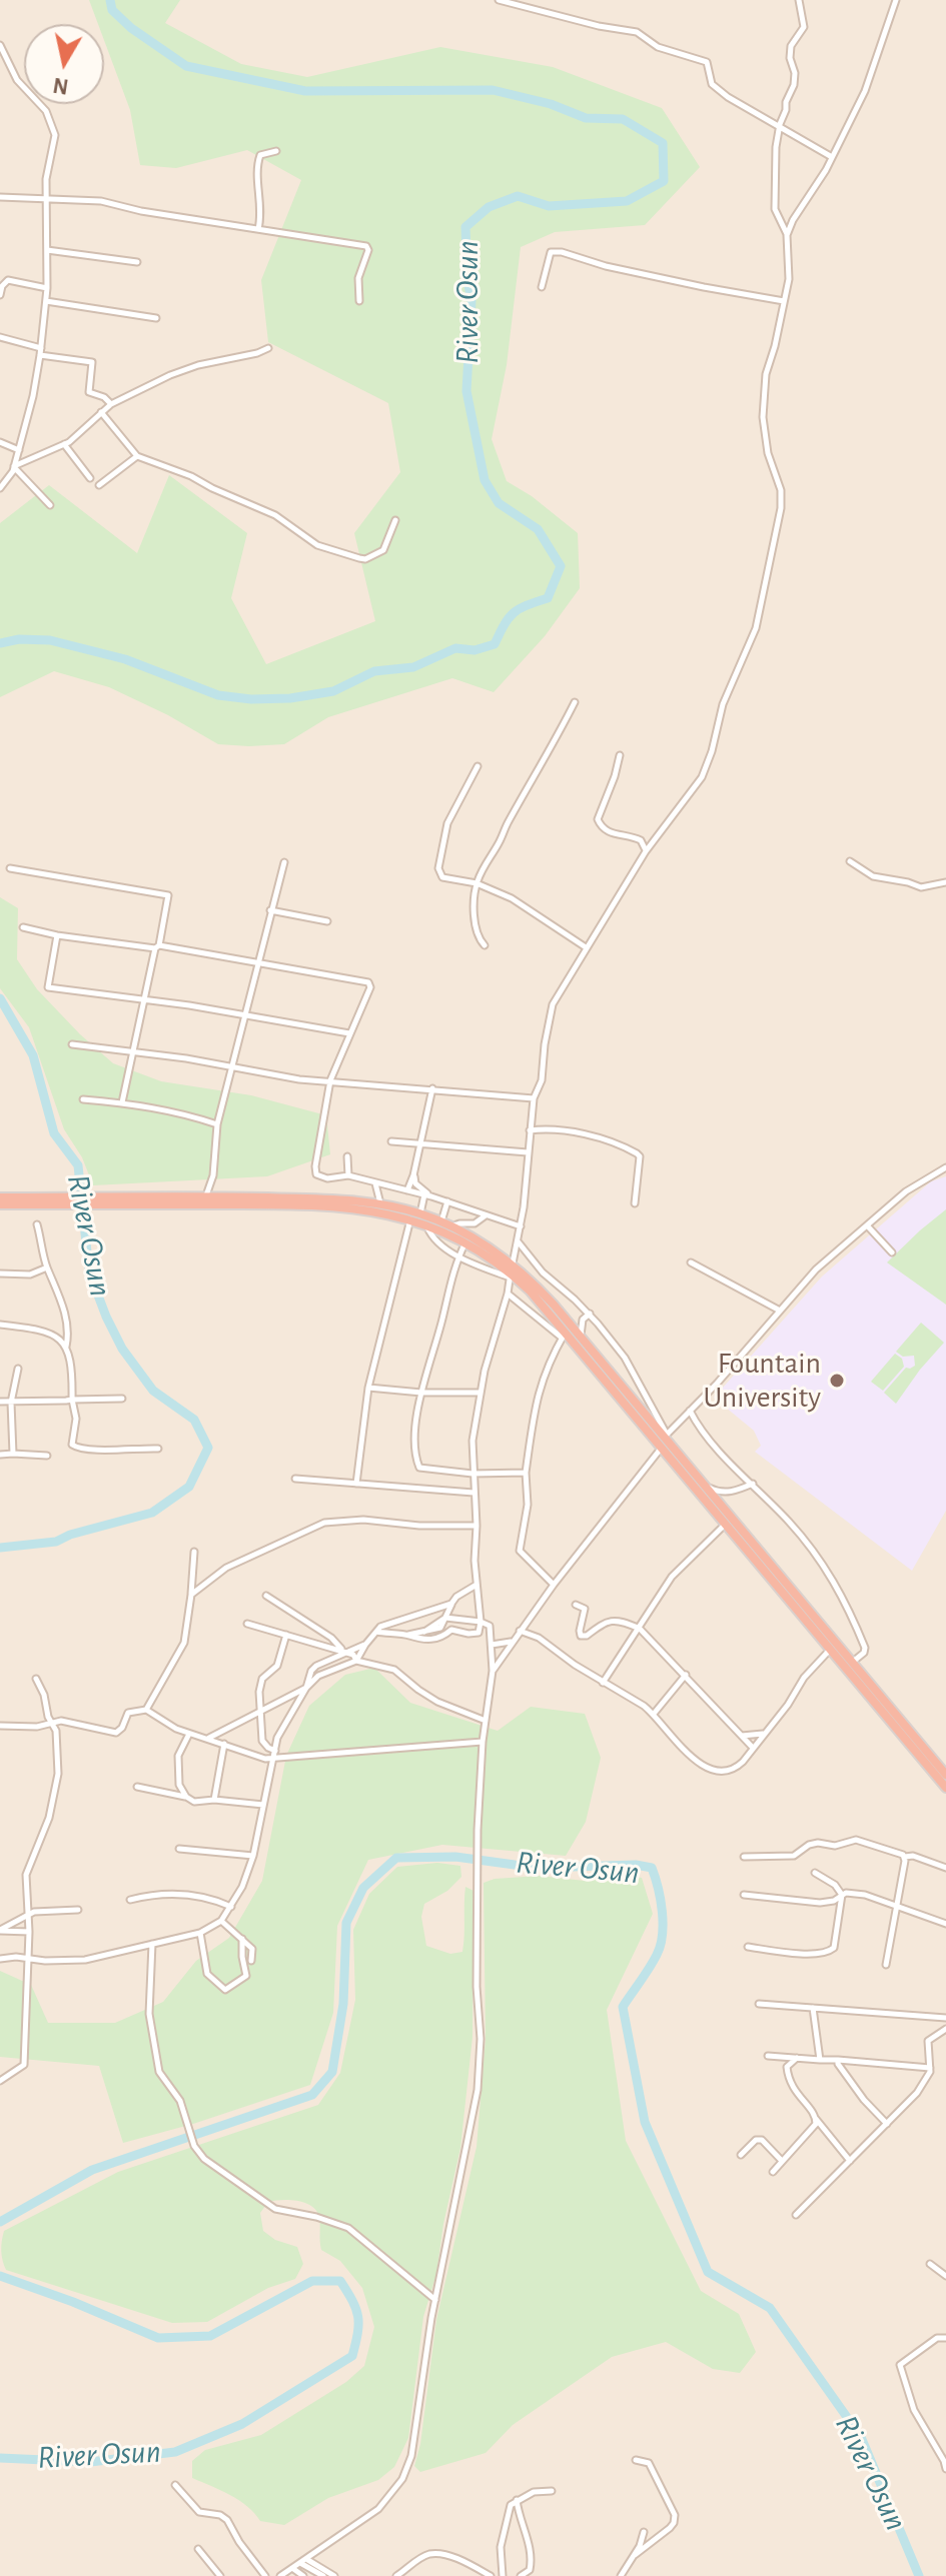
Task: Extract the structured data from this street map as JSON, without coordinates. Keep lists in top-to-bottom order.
{
  "water": ["River Osun"],
  "places": ["Fountain University"],
  "north": "bottom"
}
